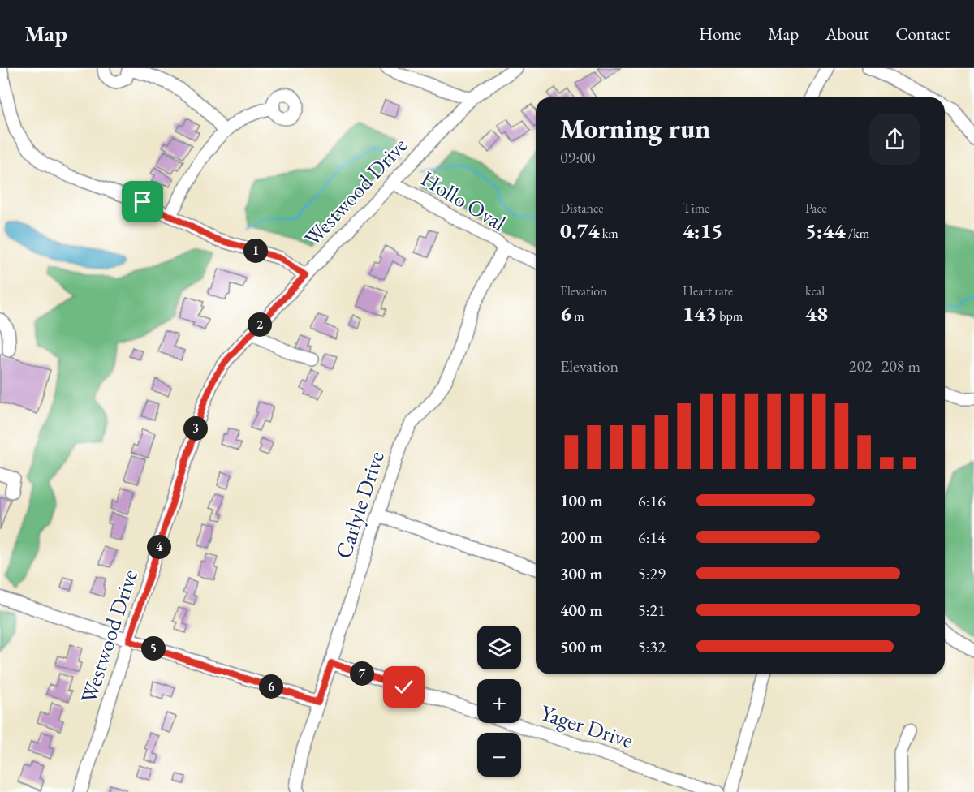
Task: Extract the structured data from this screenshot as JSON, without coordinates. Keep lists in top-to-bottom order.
{
  "streets": {
    "street": [
      "Westwood Drive",
      "Hollo Oval",
      "Carlyle Drive",
      "Yager Drive"
    ]
  },
  "crossings": [
    ["Westwood Drive", "Hollo Oval"],
    ["Hollo Oval", "Carlyle Drive"],
    ["Carlyle Drive", "Yager Drive"]
  ],
  "page": {
    "header": "Map",
    "nav": [
      "Home",
      "Map",
      "About",
      "Contact"
    ],
    "heading": ["Morning run", "09:00"],
    "stats": [
      ["Distance", "0.74 km"],
      ["Time", "4:15"],
      ["Pace", "5:44 /km"],
      ["Elevation", "6 m"],
      ["Heart rate", "143 bpm"],
      ["kcal", "48"]
    ],
    "pins": [
      "1",
      "2",
      "3",
      "4",
      "5",
      "7",
      "6"
    ],
    "chart": ["Elevation", "202–208 m"],
    "list": [
      {
        "name": "100 m",
        "note": "6:16"
      },
      {
        "name": "200 m",
        "note": "6:14"
      },
      {
        "name": "300 m",
        "note": "5:29"
      },
      {
        "name": "400 m",
        "note": "5:21"
      },
      {
        "name": "500 m",
        "note": "5:32"
      }
    ],
    "map_buttons": ["+", "−"]
  }
}
